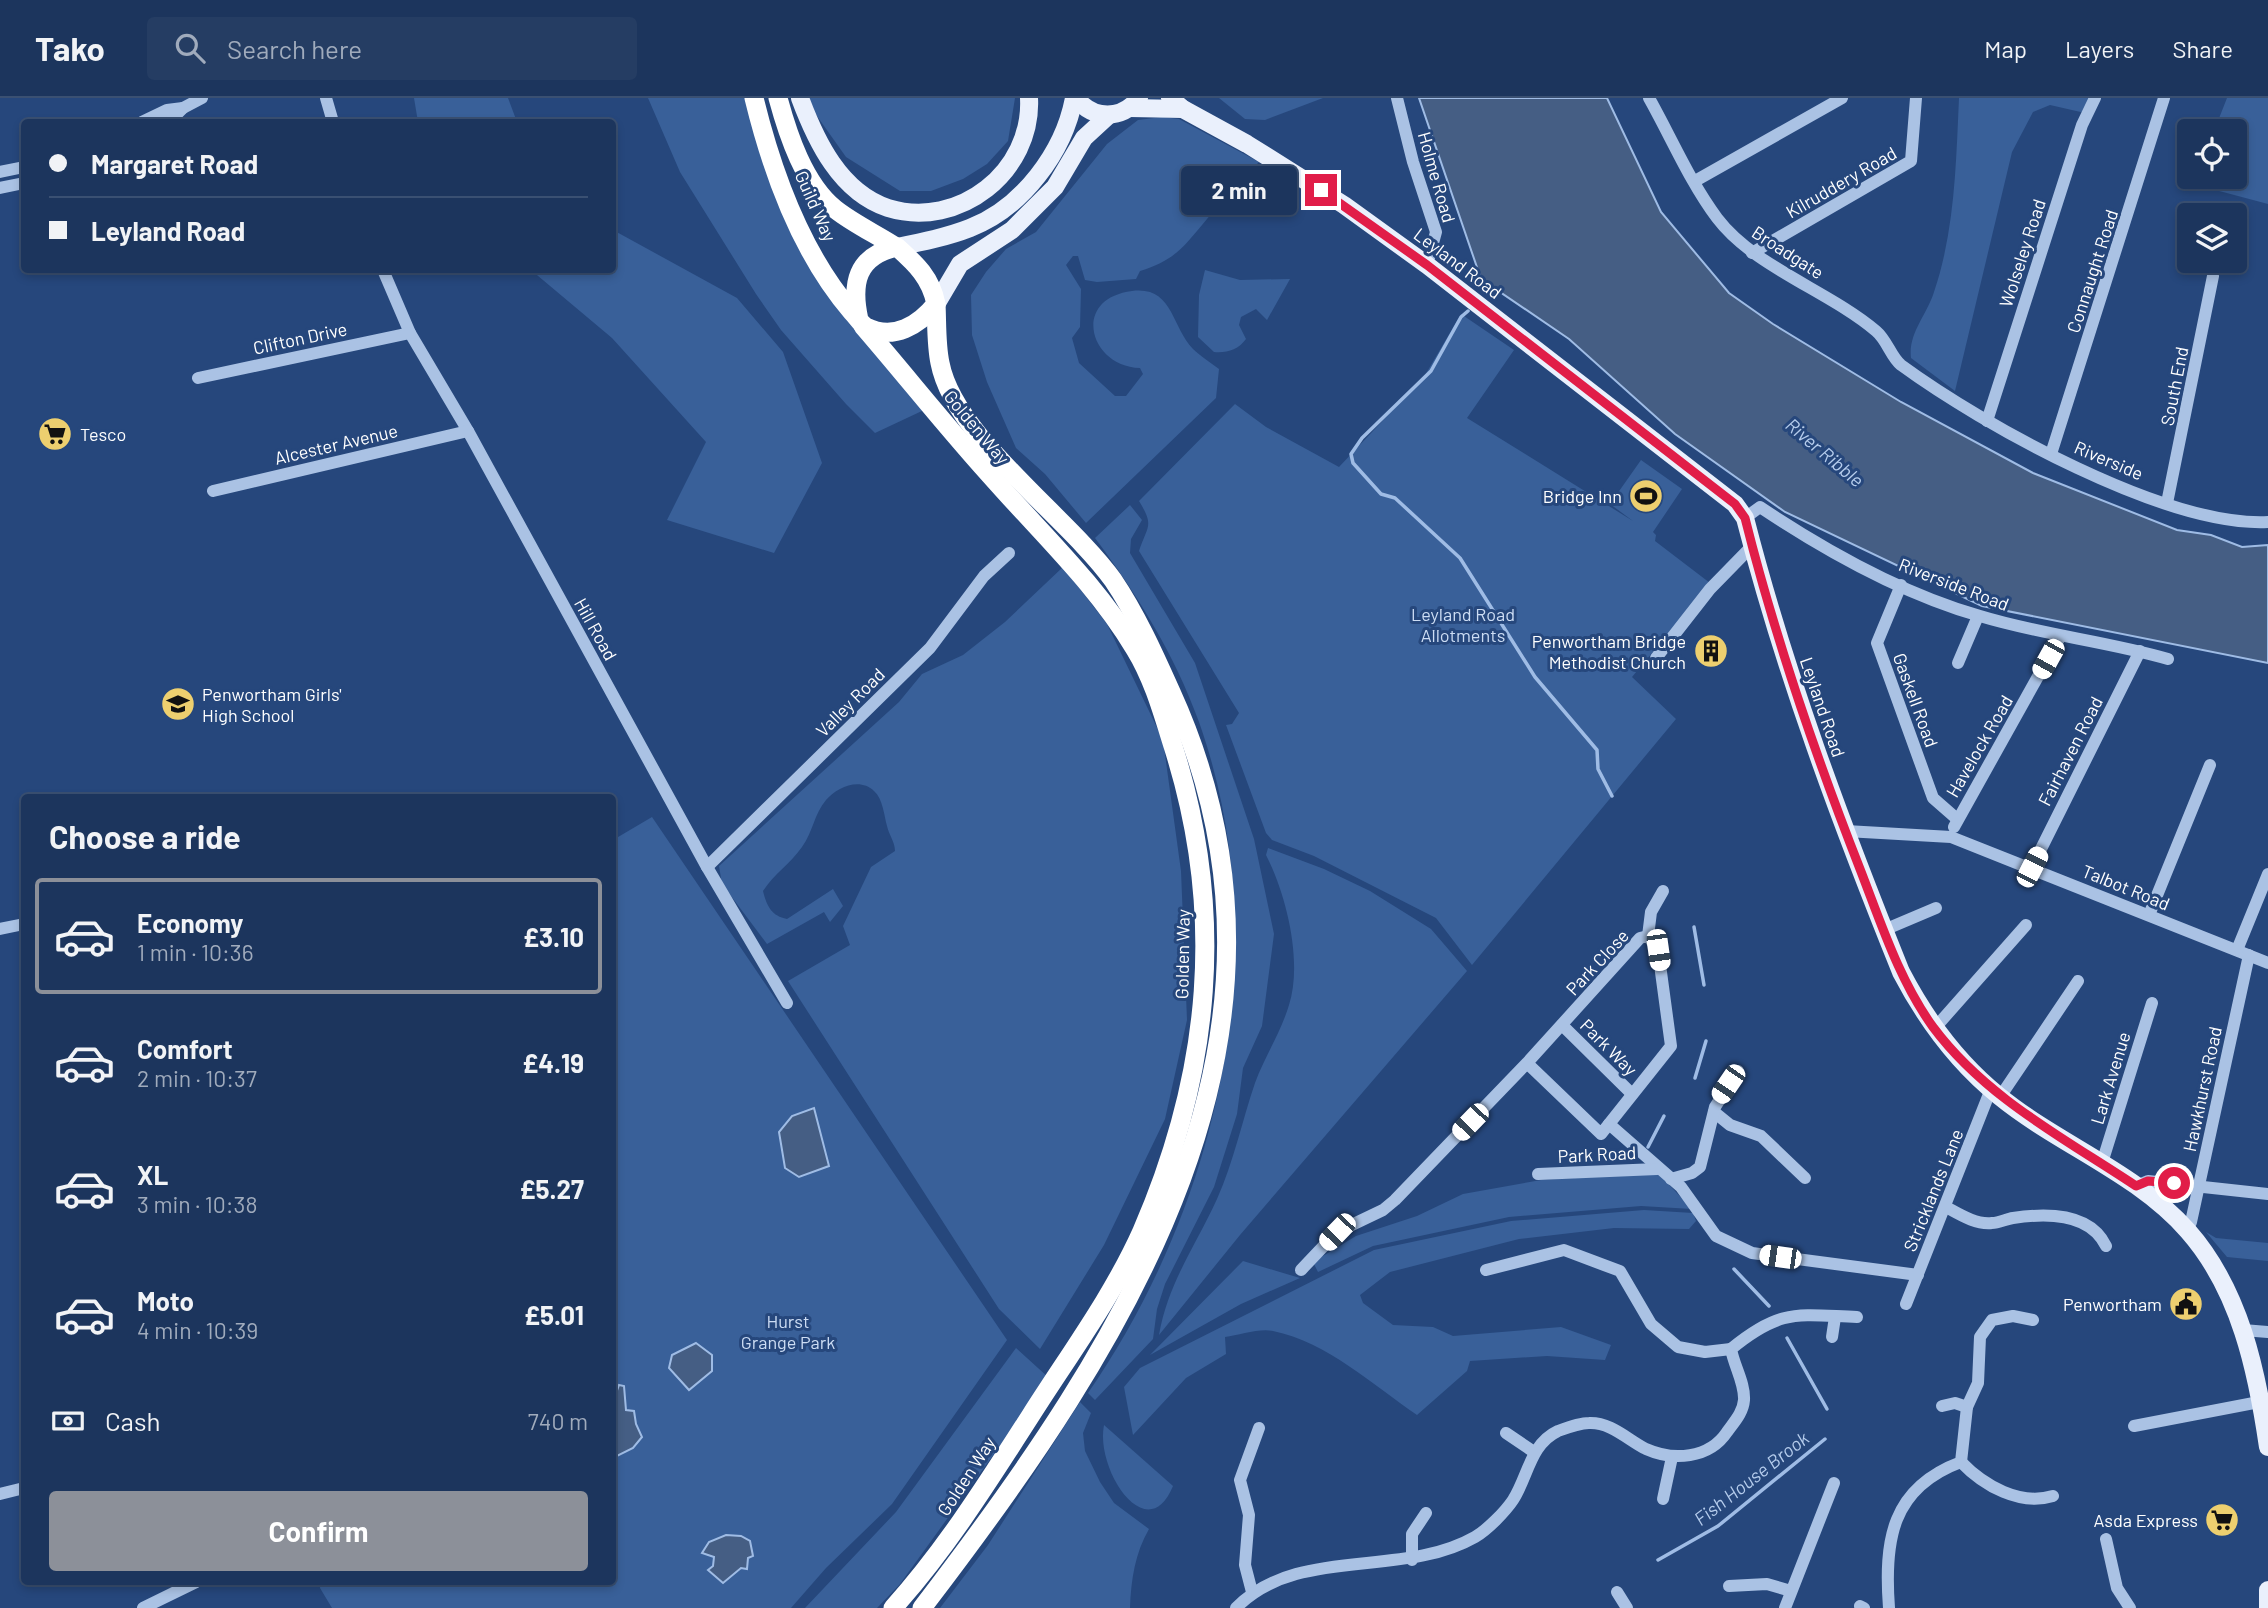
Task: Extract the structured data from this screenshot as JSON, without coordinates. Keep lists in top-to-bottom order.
{
  "streets": {
    "highway": ["Guild Way", "Golden Way"],
    "main road": ["Leyland Road"],
    "street": [
      "Holme Road",
      "Kilruddery Road",
      "Broadgate",
      "Wolseley Road",
      "Connaught Road",
      "Clifton Drive",
      "South End",
      "Alcester Avenue",
      "Riverside",
      "Riverside Road",
      "Hill Road",
      "Gaskell Road",
      "Valley Road",
      "Havelock Road",
      "Fairhaven Road",
      "Talbot Road",
      "Park Close",
      "Park Way",
      "Lark Avenue",
      "Hawkhurst Road",
      "Park Road",
      "Stricklands Lane"
    ]
  },
  "crossings": [
    ["Holme Road", "Leyland Road"],
    ["Kilruddery Road", "Broadgate"],
    ["Guild Way", "Golden Way"],
    ["Broadgate", "Riverside"],
    ["Wolseley Road", "Riverside"],
    ["Leyland Road", "Riverside Road"],
    ["Leyland Road", "Talbot Road"],
    ["Leyland Road", "Lark Avenue"],
    ["Leyland Road", "Hawkhurst Road"],
    ["Leyland Road", "Stricklands Lane"],
    ["Connaught Road", "Riverside"],
    ["Clifton Drive", "Hill Road"],
    ["South End", "Riverside"],
    ["Alcester Avenue", "Hill Road"],
    ["Riverside Road", "Gaskell Road"],
    ["Riverside Road", "Havelock Road"],
    ["Riverside Road", "Fairhaven Road"],
    ["Hill Road", "Valley Road"],
    ["Gaskell Road", "Havelock Road"],
    ["Havelock Road", "Talbot Road"],
    ["Fairhaven Road", "Talbot Road"],
    ["Talbot Road", "Hawkhurst Road"],
    ["Park Close", "Park Way"],
    ["Park Close", "Park Road"],
    ["Park Road", "Stricklands Lane"]
  ],
  "water": ["River Ribble", "Fish House Brook"],
  "parks": ["Leyland Road Allotments", "Hurst Grange Park"],
  "places": {
    "supermarket": ["Tesco", "Asda Express"],
    "sports": ["Bridge Inn"],
    "building": ["Penwortham Bridge Methodist Church"],
    "school or university": ["Penwortham Girls' High School"],
    "public building": ["Penwortham"]
  },
  "page": {
    "header": "Tako",
    "search": "Search here",
    "nav": ["Map", "Layers", "Share"],
    "banner": ["Margaret Road", "Leyland Road"],
    "bubble": "2 min",
    "heading": "Choose a ride",
    "list": [
      {
        "name": "Economy",
        "note": "1 min · 10:36",
        "value": "£3.10"
      },
      {
        "name": "Comfort",
        "note": "2 min · 10:37",
        "value": "£4.19"
      },
      {
        "name": "XL",
        "note": "3 min · 10:38",
        "value": "£5.27"
      },
      {
        "name": "Moto",
        "note": "4 min · 10:39",
        "value": "£5.01"
      }
    ],
    "pay": ["Cash", "740 m"],
    "buttons": "Confirm"
  }
}
